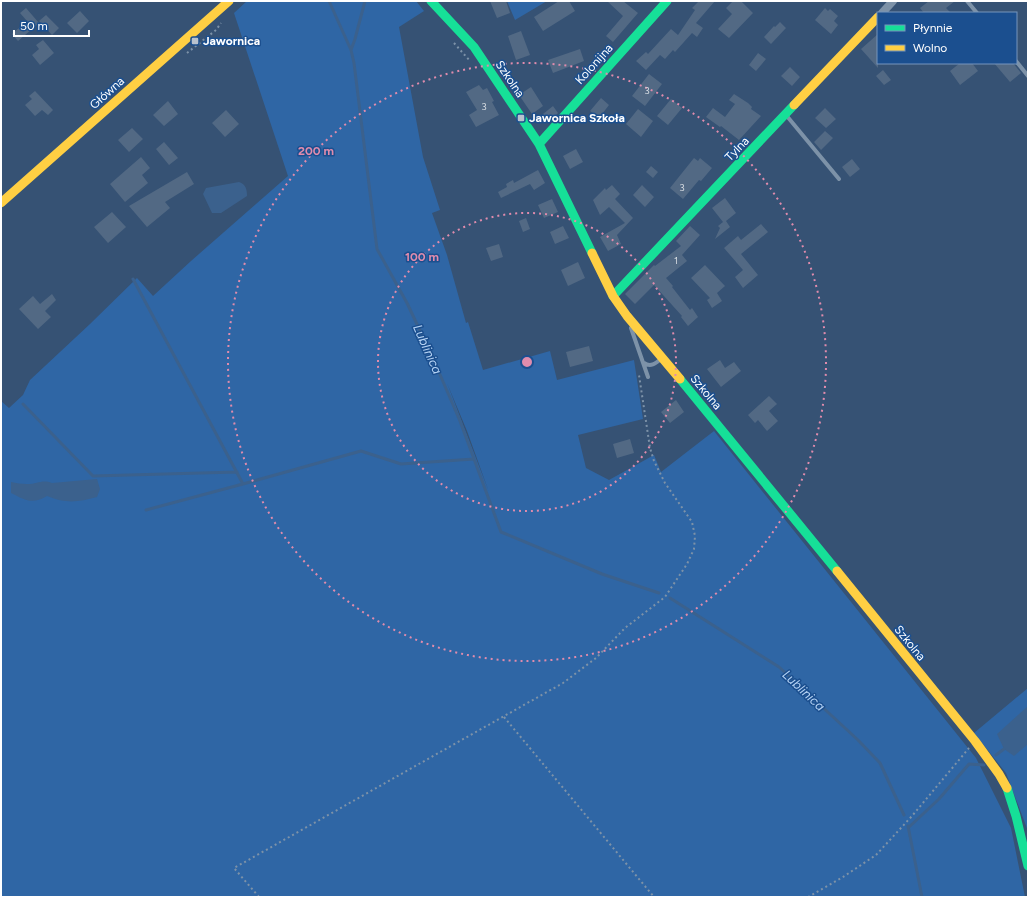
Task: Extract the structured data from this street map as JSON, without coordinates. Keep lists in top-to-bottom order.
{
  "streets": {
    "street": [
      "Kolonijna",
      "Szkolna",
      "Główna",
      "Tylna"
    ]
  },
  "crossings": [
    ["Kolonijna", "Szkolna"],
    ["Szkolna", "Tylna"]
  ],
  "water": ["Lublinica"],
  "places": {
    "transit": ["Jawornica", "Jawornica Szkoła"]
  },
  "house_numbers": [
    "3",
    "3",
    "3",
    "1"
  ],
  "legend": ["Płynnie", "Wolno"],
  "scale_bar": "50 m",
  "rings": ["200 m", "100 m"]
}
